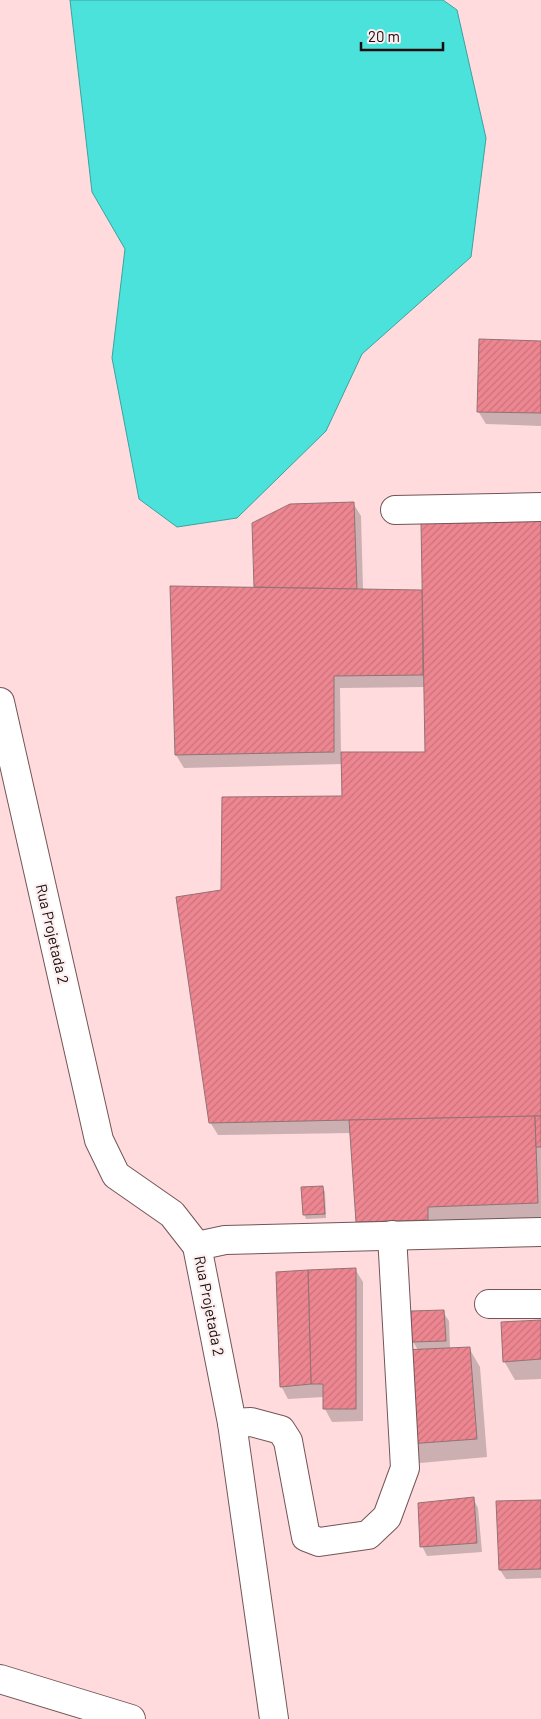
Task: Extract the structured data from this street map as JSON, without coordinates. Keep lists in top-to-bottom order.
{
  "streets": {
    "street": ["Rua Projetada 2"]
  },
  "scale_bar": "20 m"
}
